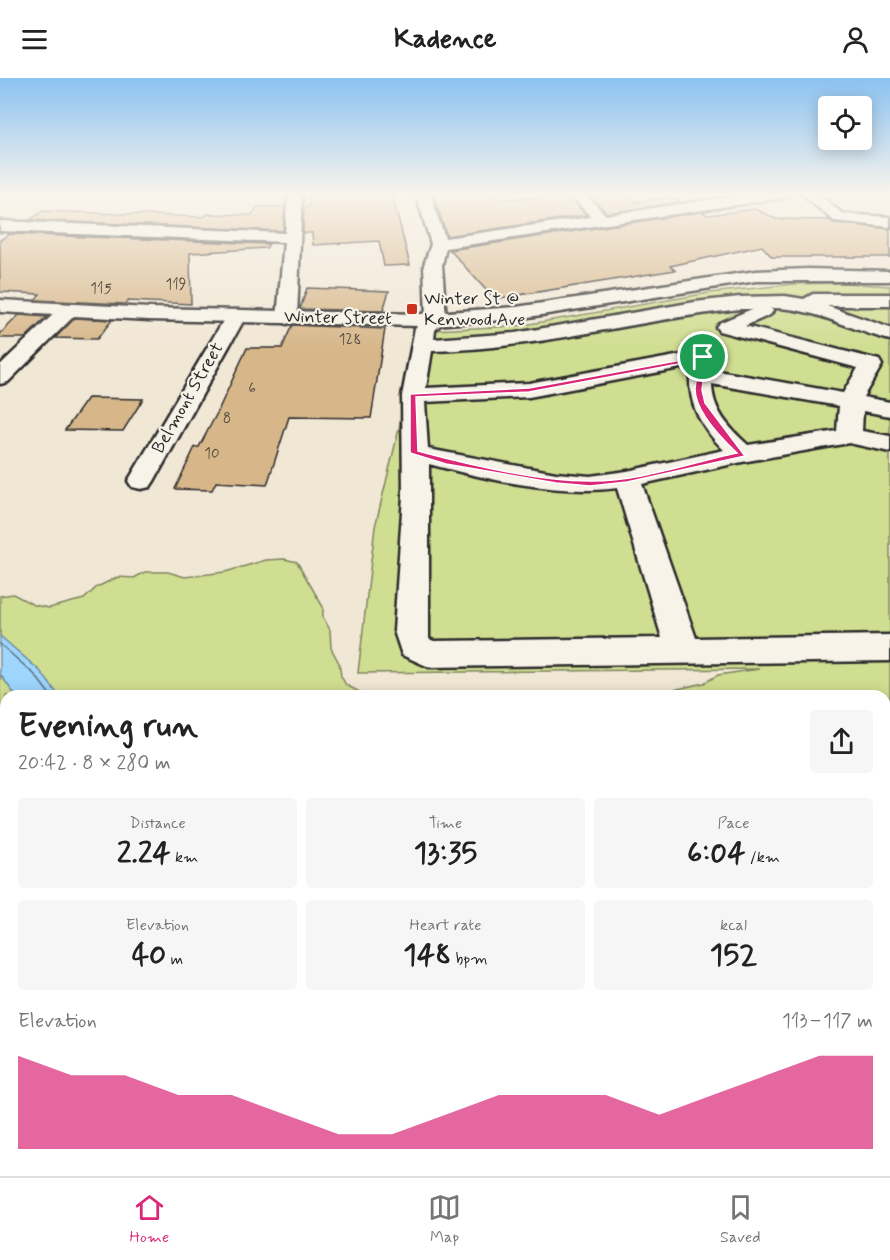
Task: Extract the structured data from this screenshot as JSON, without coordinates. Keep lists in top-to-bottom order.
{
  "streets": {
    "street": ["Winter Street", "Belmont Street"]
  },
  "crossings": [
    ["Winter Street", "Belmont Street"]
  ],
  "places": {
    "transit": ["Winter St @ Kenwood Ave"]
  },
  "house_numbers": [
    "119",
    "115",
    "128",
    "6",
    "8",
    "10"
  ],
  "page": {
    "header": "Kadence",
    "heading": ["Evening run", "20:42 · 8 × 280 m"],
    "stats": [
      ["Distance", "2.24 km"],
      ["Time", "13:35"],
      ["Pace", "6:04 /km"],
      ["Elevation", "40 m"],
      ["Heart rate", "148 bpm"],
      ["kcal", "152"]
    ],
    "chart": ["Elevation", "113–117 m"],
    "tabs": ["Home", "Map", "Saved"]
  }
}
